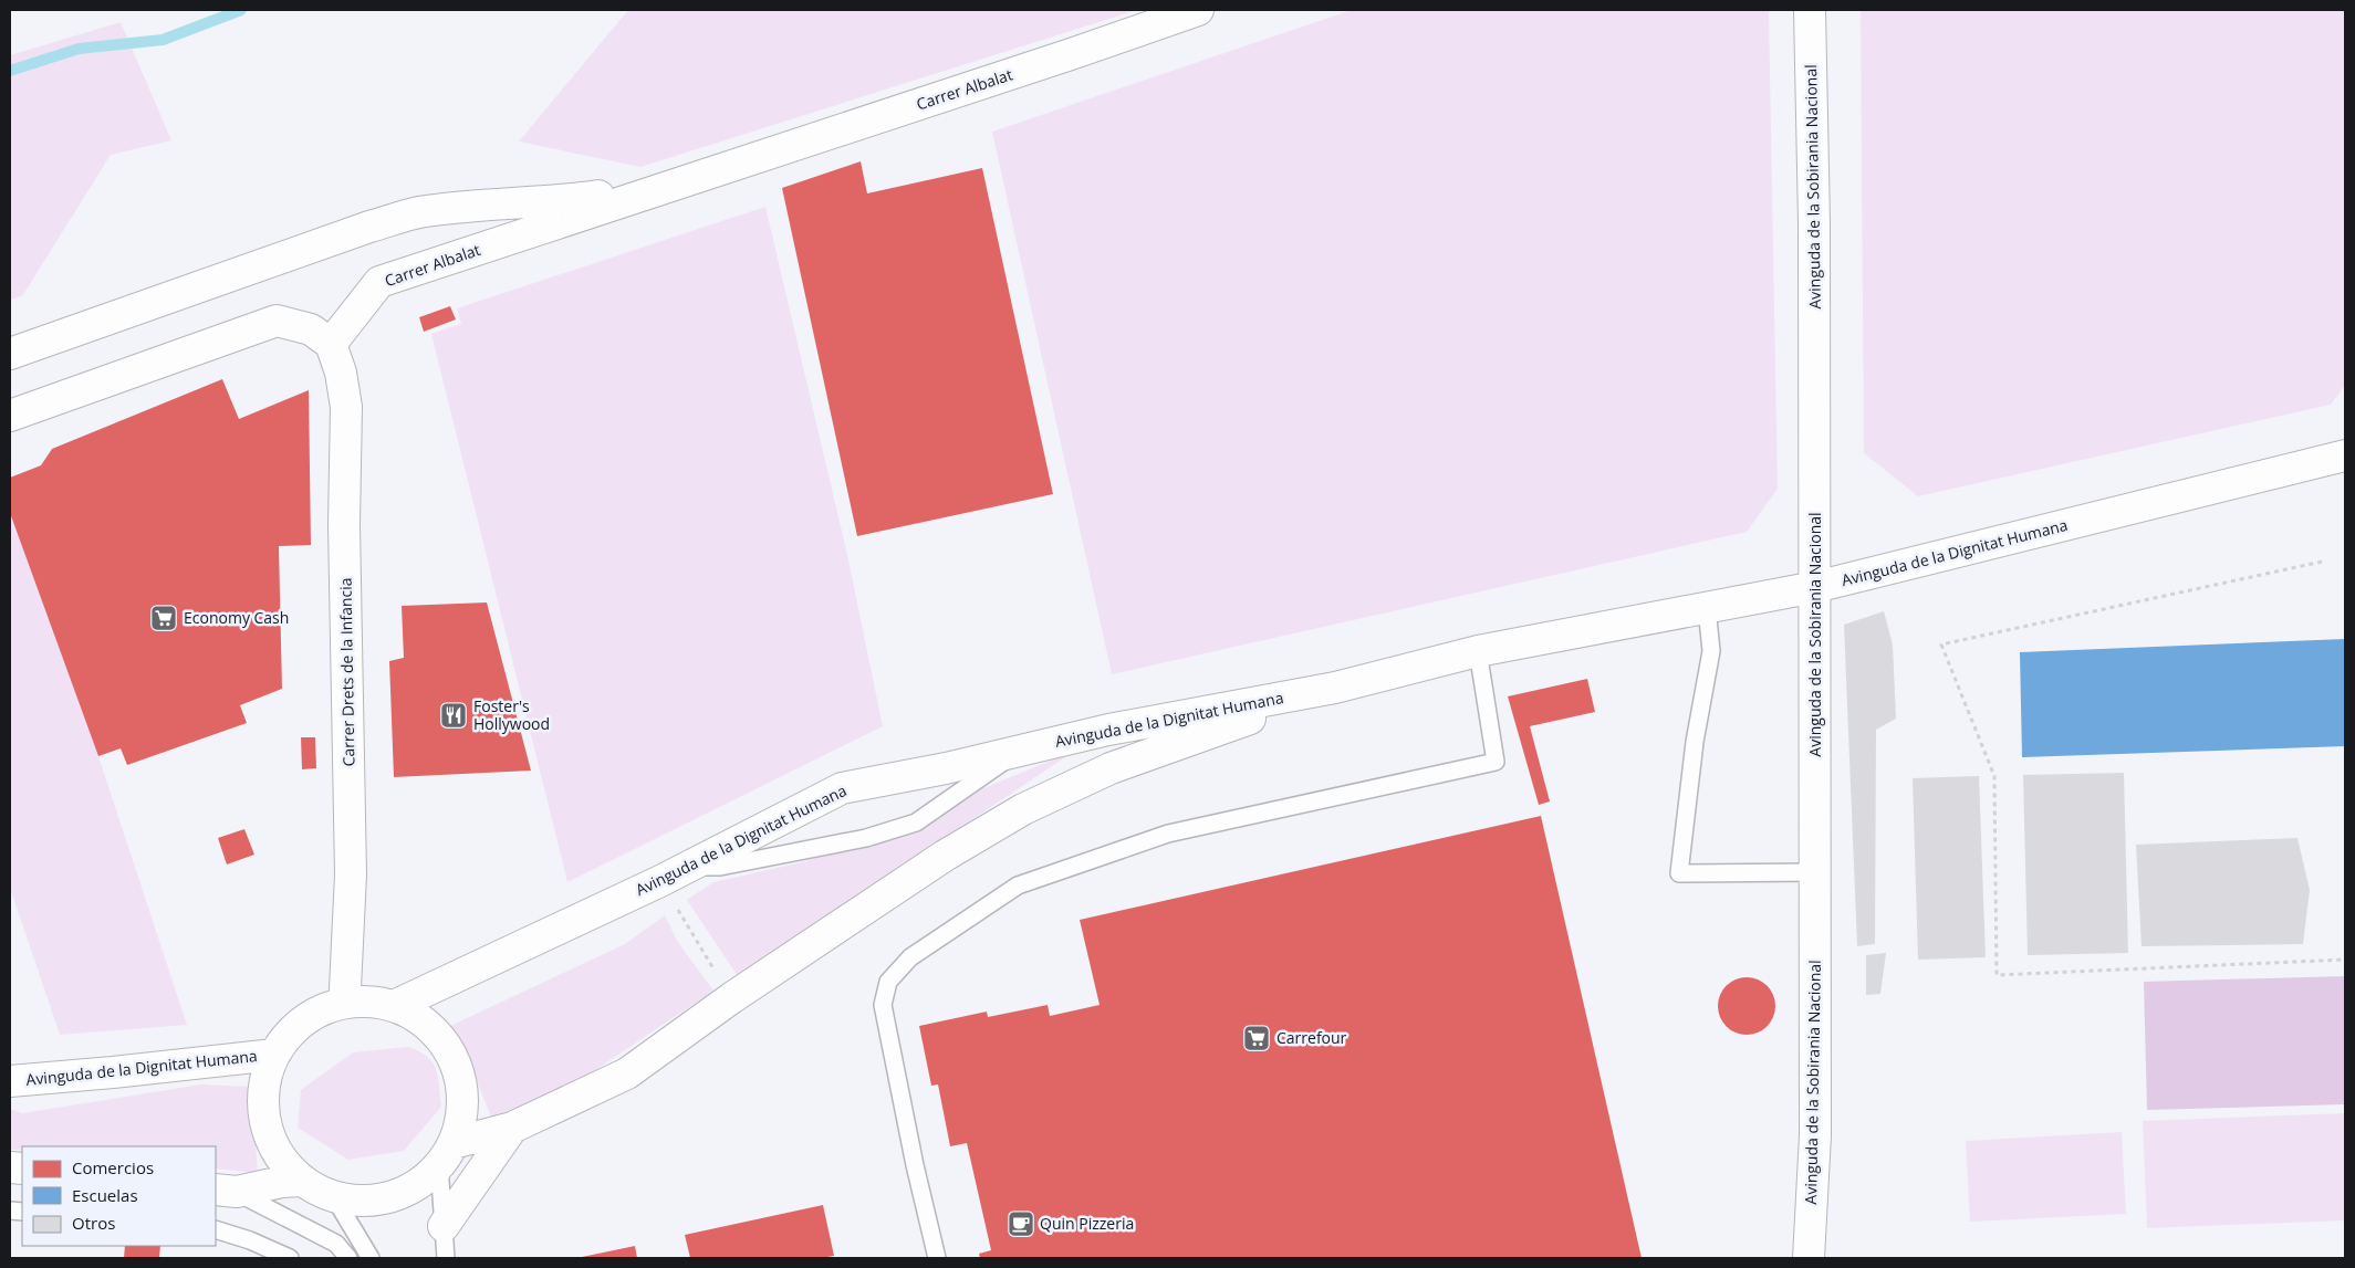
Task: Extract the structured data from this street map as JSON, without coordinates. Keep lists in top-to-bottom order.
{
  "streets": {
    "street": [
      "Carrer Albalat",
      "Avinguda de la Sobirania Nacional",
      "Avinguda de la Dignitat Humana",
      "Carrer Drets de la Infancia"
    ]
  },
  "crossings": [
    ["Carrer Albalat", "Carrer Drets de la Infancia"],
    ["Avinguda de la Sobirania Nacional", "Avinguda de la Dignitat Humana"]
  ],
  "places": {
    "supermarket": ["Economy Cash", "Carrefour"],
    "restaurant": ["Foster's Hollywood"],
    "cafe": ["Quin Pizzeria"]
  },
  "legend": ["Comercios", "Escuelas", "Otros"]
}
